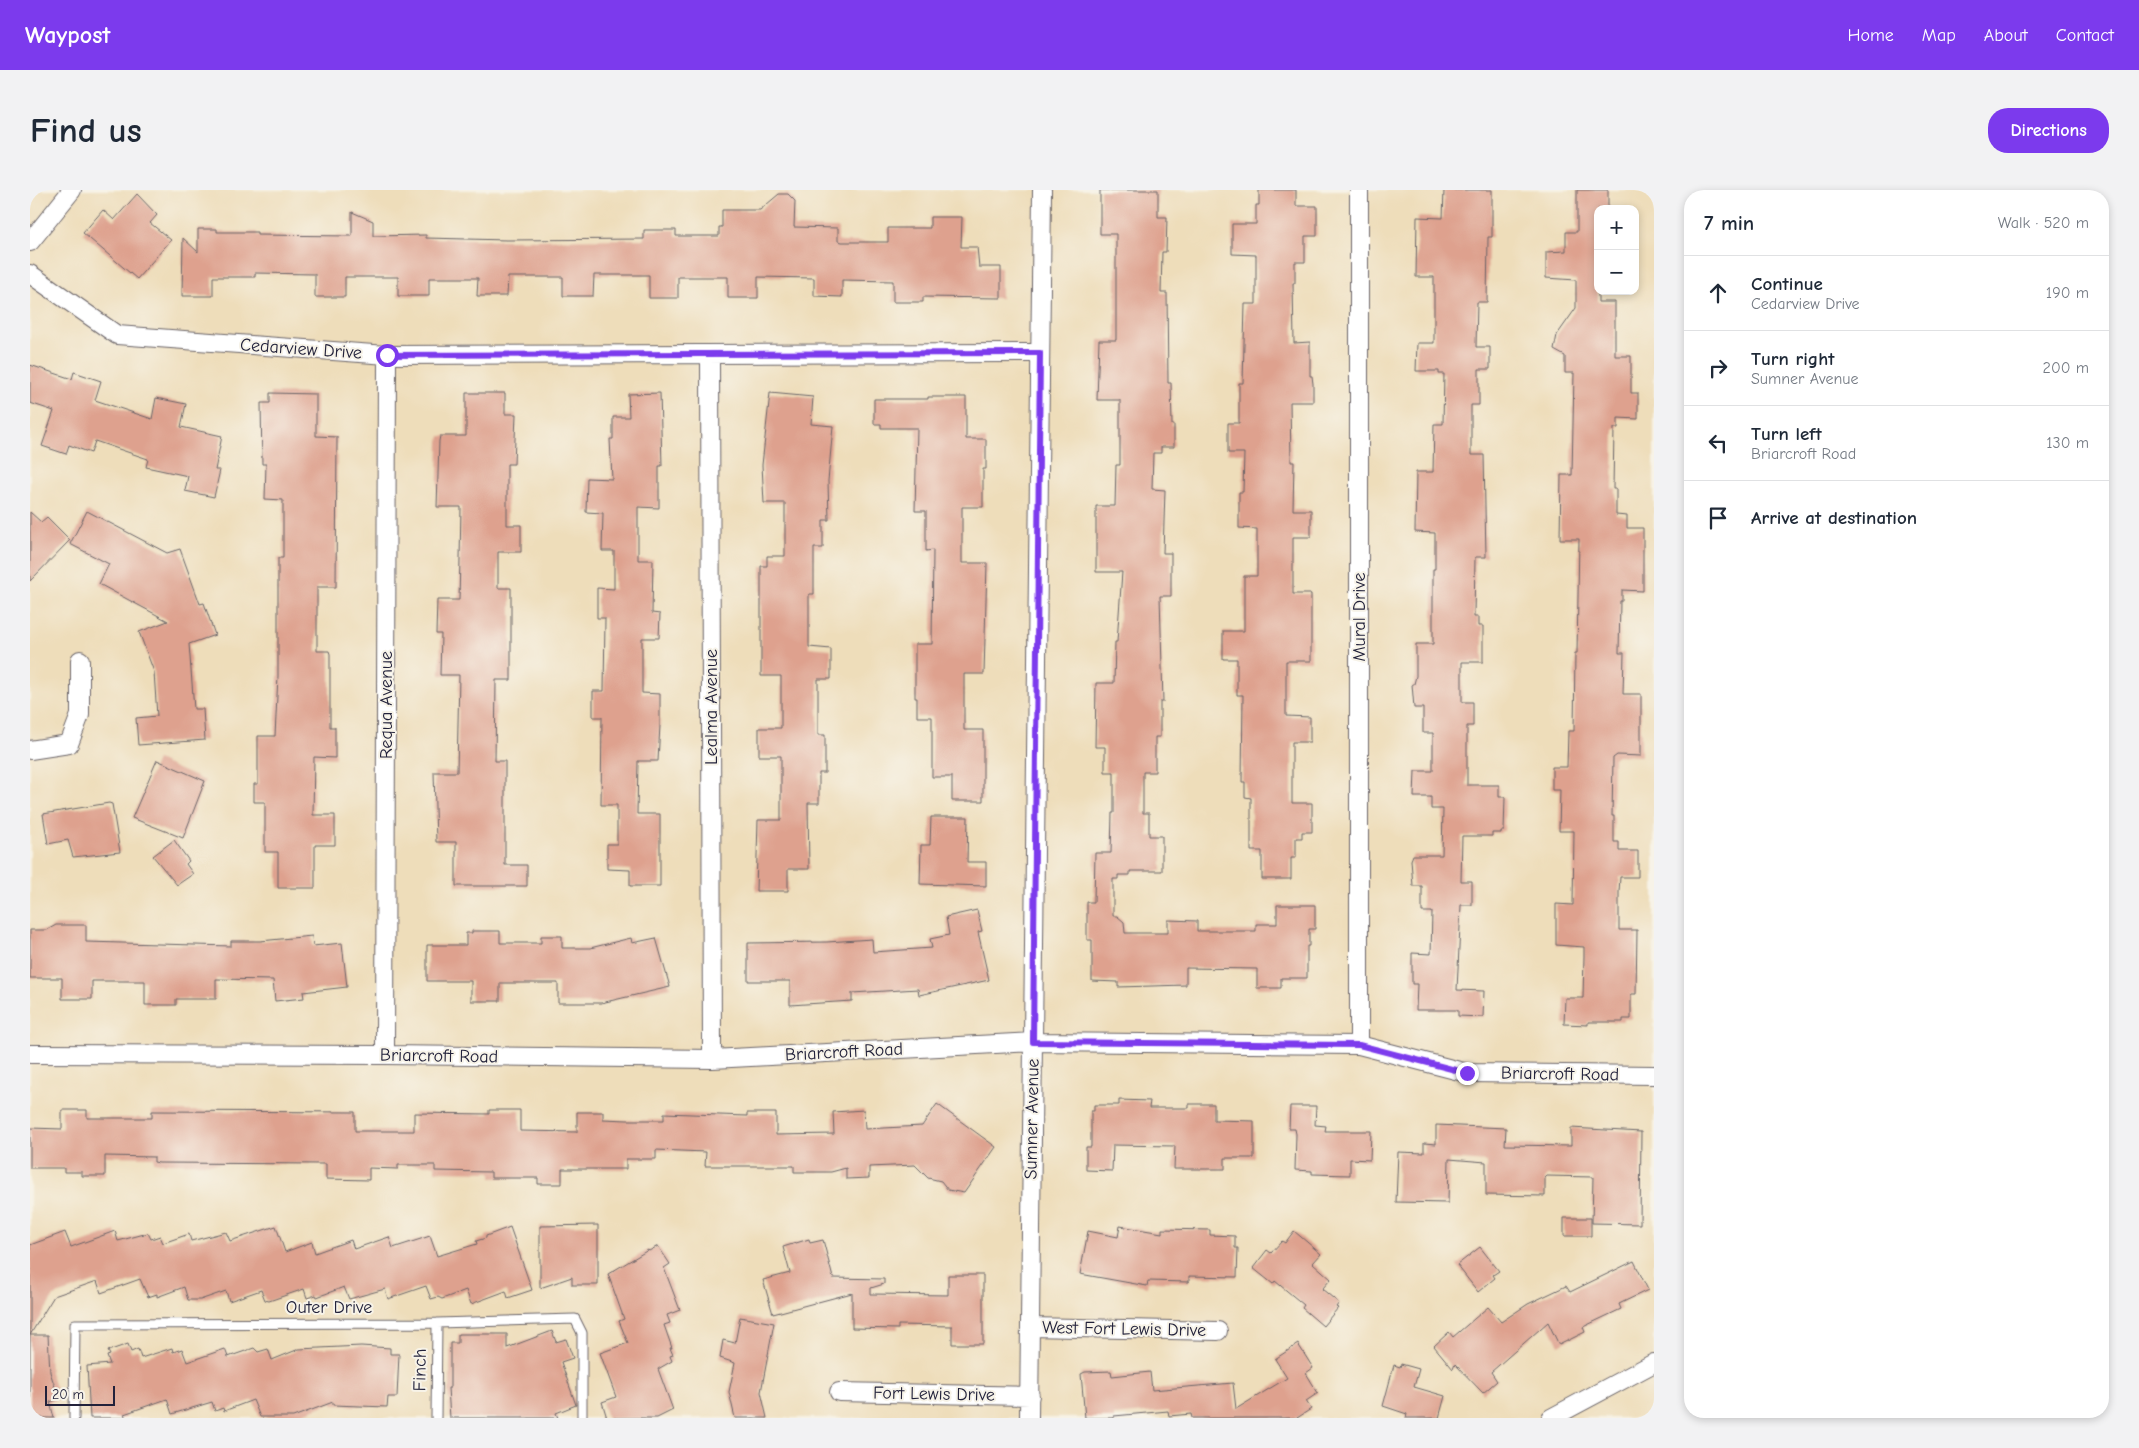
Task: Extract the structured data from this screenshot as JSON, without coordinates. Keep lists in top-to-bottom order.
{
  "streets": {
    "street": [
      "Cedarview Drive",
      "Mural Drive",
      "Requa Avenue",
      "Lealma Avenue",
      "Briarcroft Road",
      "Sumner Avenue",
      "West Fort Lewis Drive",
      "Fort Lewis Drive"
    ],
    "lane": ["Outer Drive", "Finch"]
  },
  "crossings": [
    ["Cedarview Drive", "Requa Avenue"],
    ["Cedarview Drive", "Lealma Avenue"],
    ["Cedarview Drive", "Sumner Avenue"],
    ["Mural Drive", "Briarcroft Road"],
    ["Requa Avenue", "Briarcroft Road"],
    ["Lealma Avenue", "Briarcroft Road"],
    ["Briarcroft Road", "Sumner Avenue"],
    ["Sumner Avenue", "West Fort Lewis Drive"],
    ["Sumner Avenue", "Fort Lewis Drive"],
    ["Outer Drive", "Finch"]
  ],
  "scale_bar": "20 m",
  "page": {
    "header": "Waypost",
    "nav": [
      "Home",
      "Map",
      "About",
      "Contact"
    ],
    "buttons": "Directions",
    "title": "Find us",
    "heading": ["7 min", "Walk · 520 m"],
    "map_buttons": ["+", "−"],
    "list": [
      ["Continue", "Cedarview Drive", "190 m"],
      ["Turn right", "Sumner Avenue", "200 m"],
      ["Turn left", "Briarcroft Road", "130 m"],
      "Arrive at destination"
    ],
    "scale": "20 m"
  }
}
